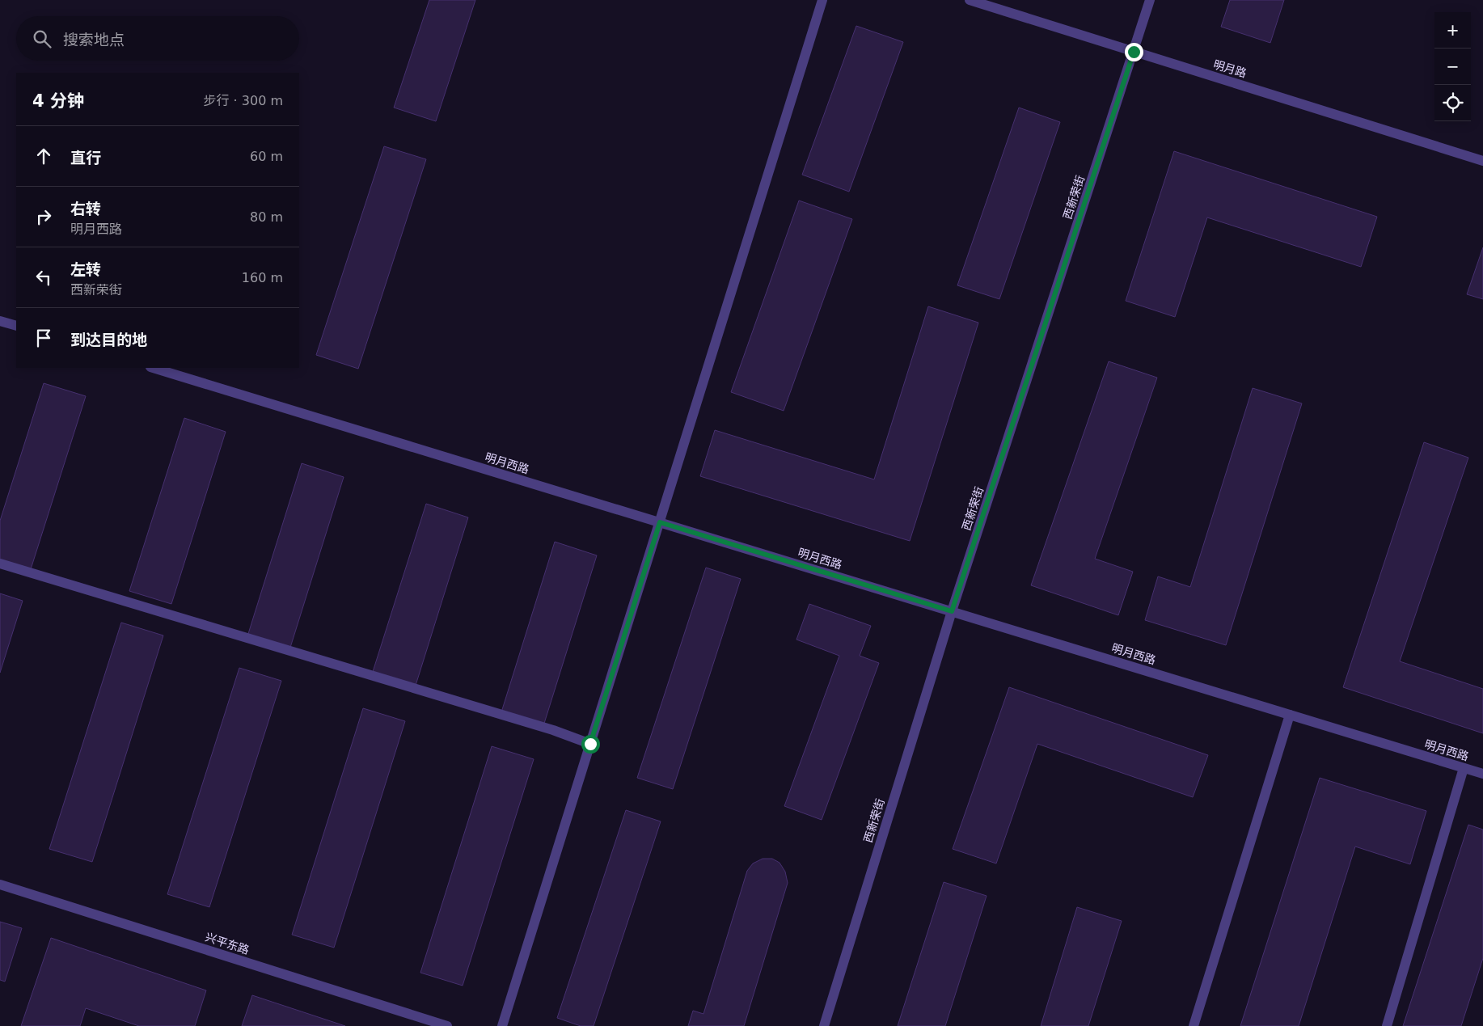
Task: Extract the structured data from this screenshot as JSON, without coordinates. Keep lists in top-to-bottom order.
{
  "streets": {
    "street": [
      "明月路",
      "西新荣街",
      "明月西路",
      "兴平东路"
    ]
  },
  "crossings": [
    ["明月路", "西新荣街"],
    ["西新荣街", "明月西路"]
  ],
  "page": {
    "map_buttons": ["+", "−"],
    "search": "搜索地点",
    "heading": ["4 分钟", "步行 · 300 m"],
    "list": [
      ["直行", "60 m"],
      ["右转", "明月西路", "80 m"],
      ["左转", "西新荣街", "160 m"],
      "到达目的地"
    ]
  }
}
